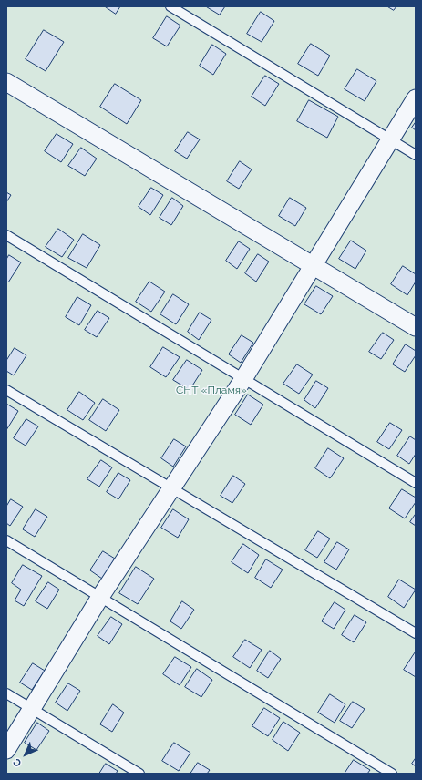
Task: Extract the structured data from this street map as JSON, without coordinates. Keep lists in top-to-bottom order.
{
  "parks": ["СНТ «Пламя»"],
  "north": "bottom left"
}
